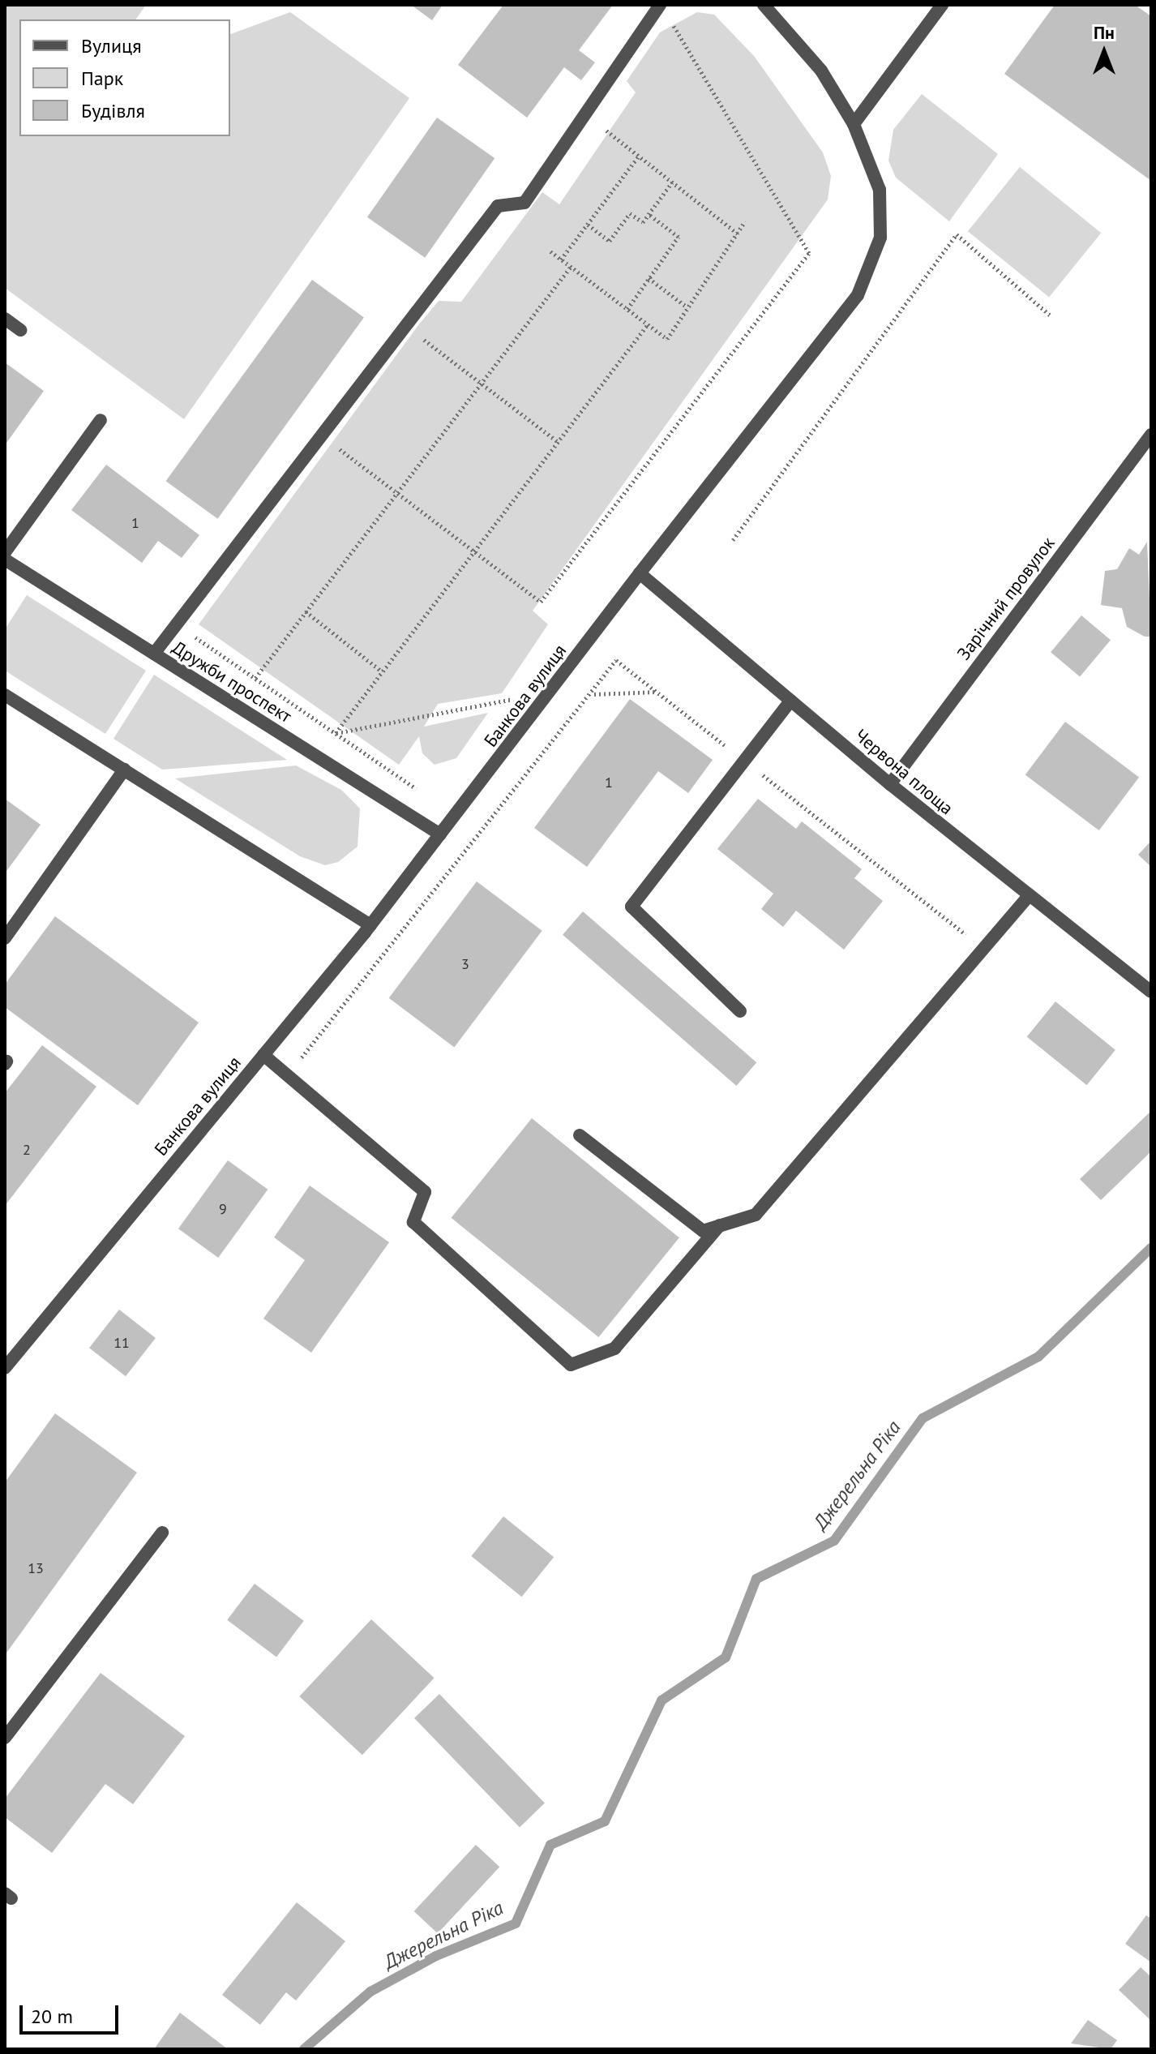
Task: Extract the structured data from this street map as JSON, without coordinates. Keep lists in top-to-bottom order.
{
  "streets": {
    "street": [
      "Зарічний провулок",
      "Дружби проспект",
      "Банкова вулиця",
      "Червона площа"
    ]
  },
  "crossings": [
    ["Зарічний провулок", "Червона площа"],
    ["Дружби проспект", "Банкова вулиця"],
    ["Банкова вулиця", "Червона площа"]
  ],
  "water": ["Джерельна Ріка"],
  "house_numbers": [
    "1",
    "1",
    "3",
    "2",
    "9",
    "11",
    "13"
  ],
  "legend": ["Вулиця", "Парк", "Будівля"],
  "scale_bar": "20 m",
  "north": "top"
}
